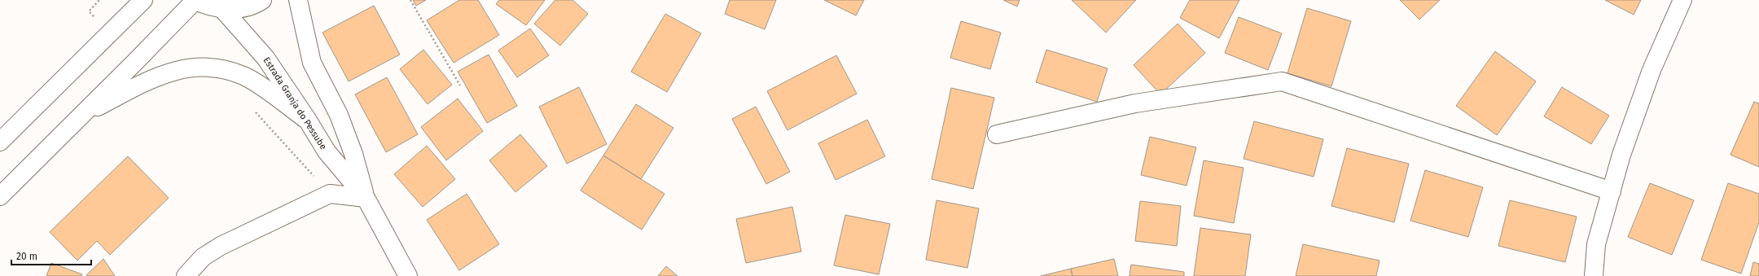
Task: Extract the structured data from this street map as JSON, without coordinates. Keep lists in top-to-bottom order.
{
  "streets": {
    "main road": ["Estrada Granja do Pessube"]
  },
  "scale_bar": "20 m"
}
